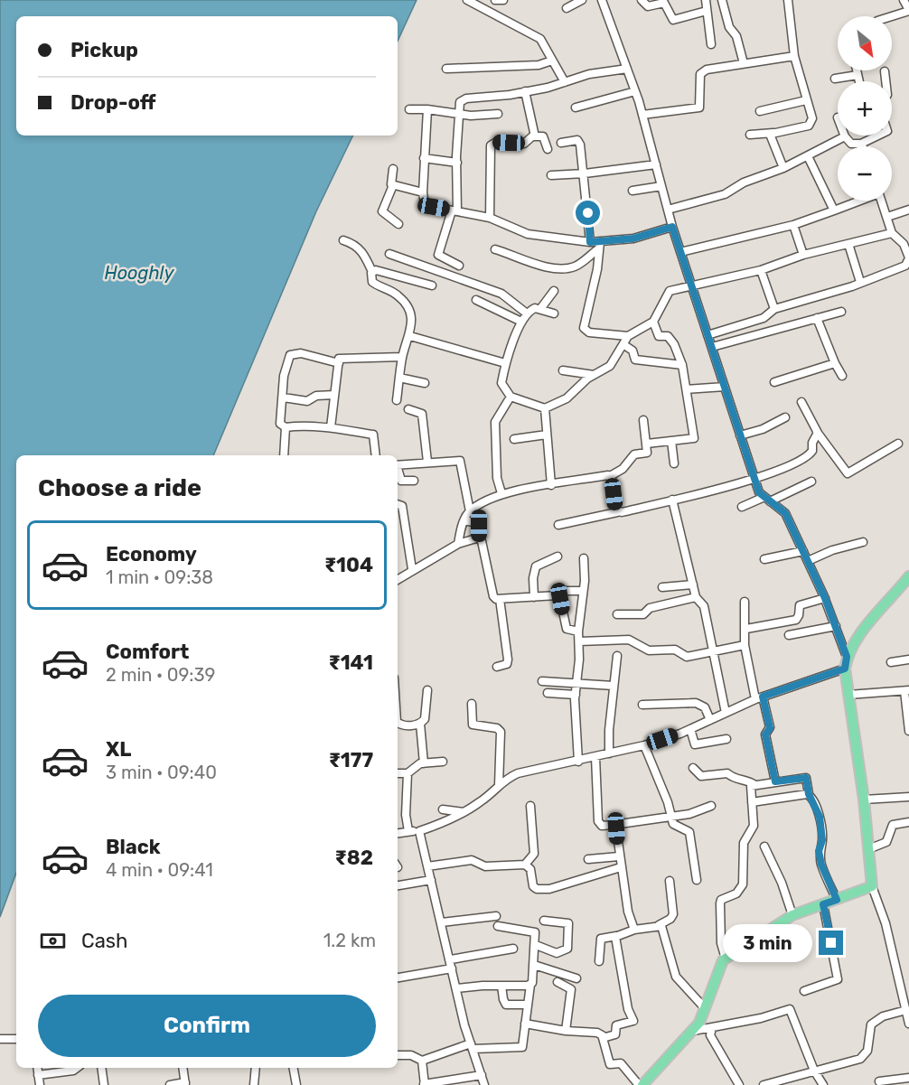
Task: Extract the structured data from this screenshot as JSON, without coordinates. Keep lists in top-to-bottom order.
{
  "water": ["Hooghly"],
  "north": "bottom right",
  "page": {
    "map_buttons": ["+", "−"],
    "banner": ["Pickup", "Drop-off"],
    "heading": "Choose a ride",
    "list": [
      {
        "name": "Economy",
        "note": "1 min · 09:38",
        "value": "₹104"
      },
      {
        "name": "Comfort",
        "note": "2 min · 09:39",
        "value": "₹141"
      },
      {
        "name": "XL",
        "note": "3 min · 09:40",
        "value": "₹177"
      },
      {
        "name": "Black",
        "note": "4 min · 09:41",
        "value": "₹82"
      }
    ],
    "pay": ["Cash", "1.2 km"],
    "bubble": "3 min",
    "buttons": "Confirm"
  }
}
